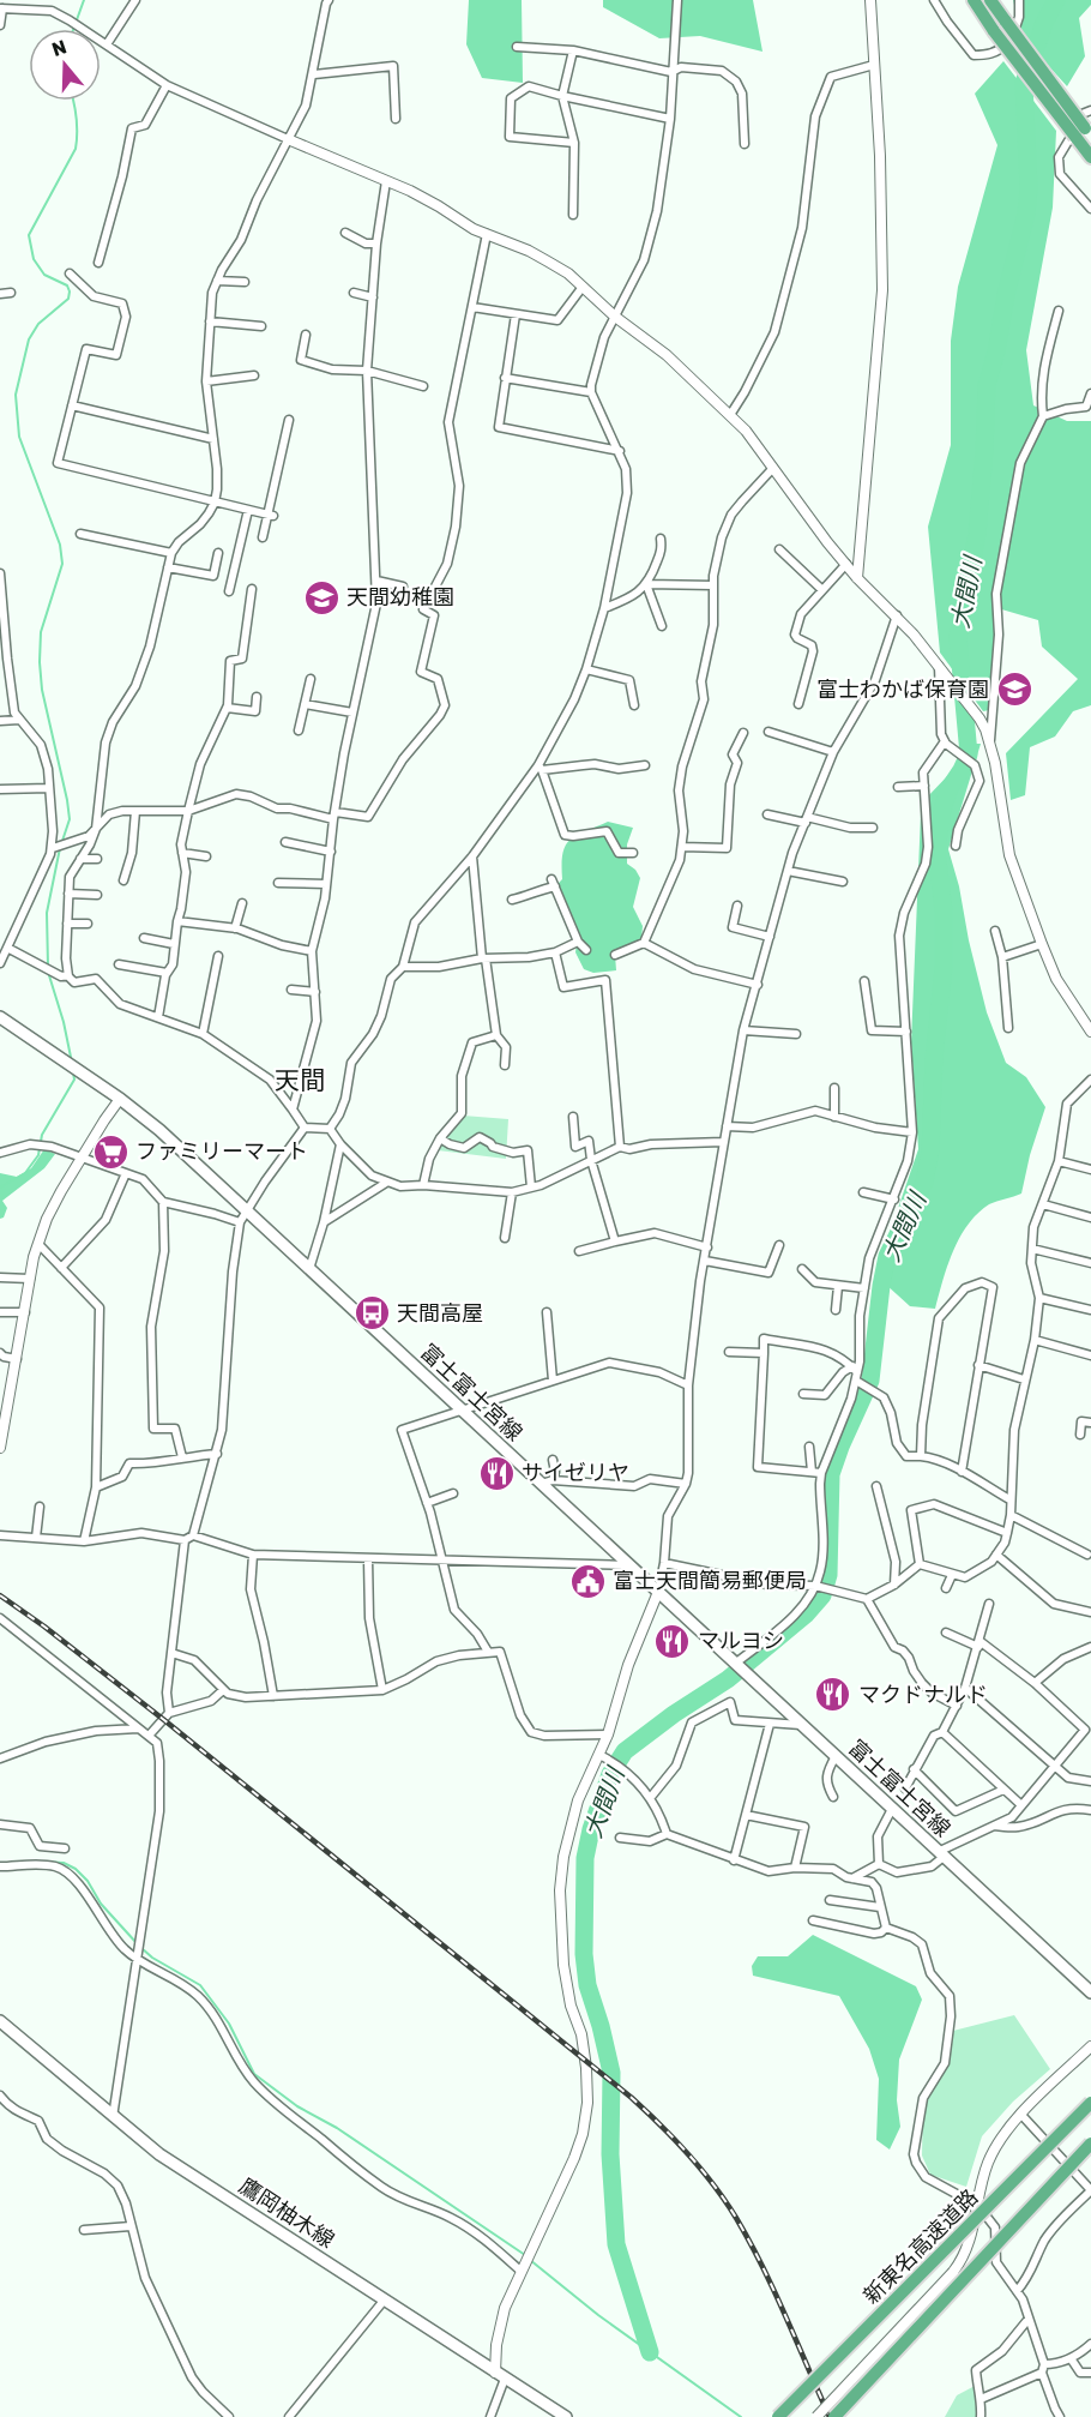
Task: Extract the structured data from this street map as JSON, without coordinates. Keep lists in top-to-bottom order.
{
  "streets": {
    "highway": ["新東名高速道路"],
    "main road": ["富士富士宮線", "鷹岡柚木線"]
  },
  "districts": ["天間"],
  "water": ["大間川"],
  "places": {
    "school or university": ["天間幼稚園", "富士わかば保育園"],
    "supermarket": ["ファミリーマート"],
    "bus stop": ["天間高屋"],
    "restaurant": ["サイゼリヤ", "マルヨシ", "マクドナルド"],
    "public building": ["富士天間簡易郵便局"]
  },
  "north": "top"
}
